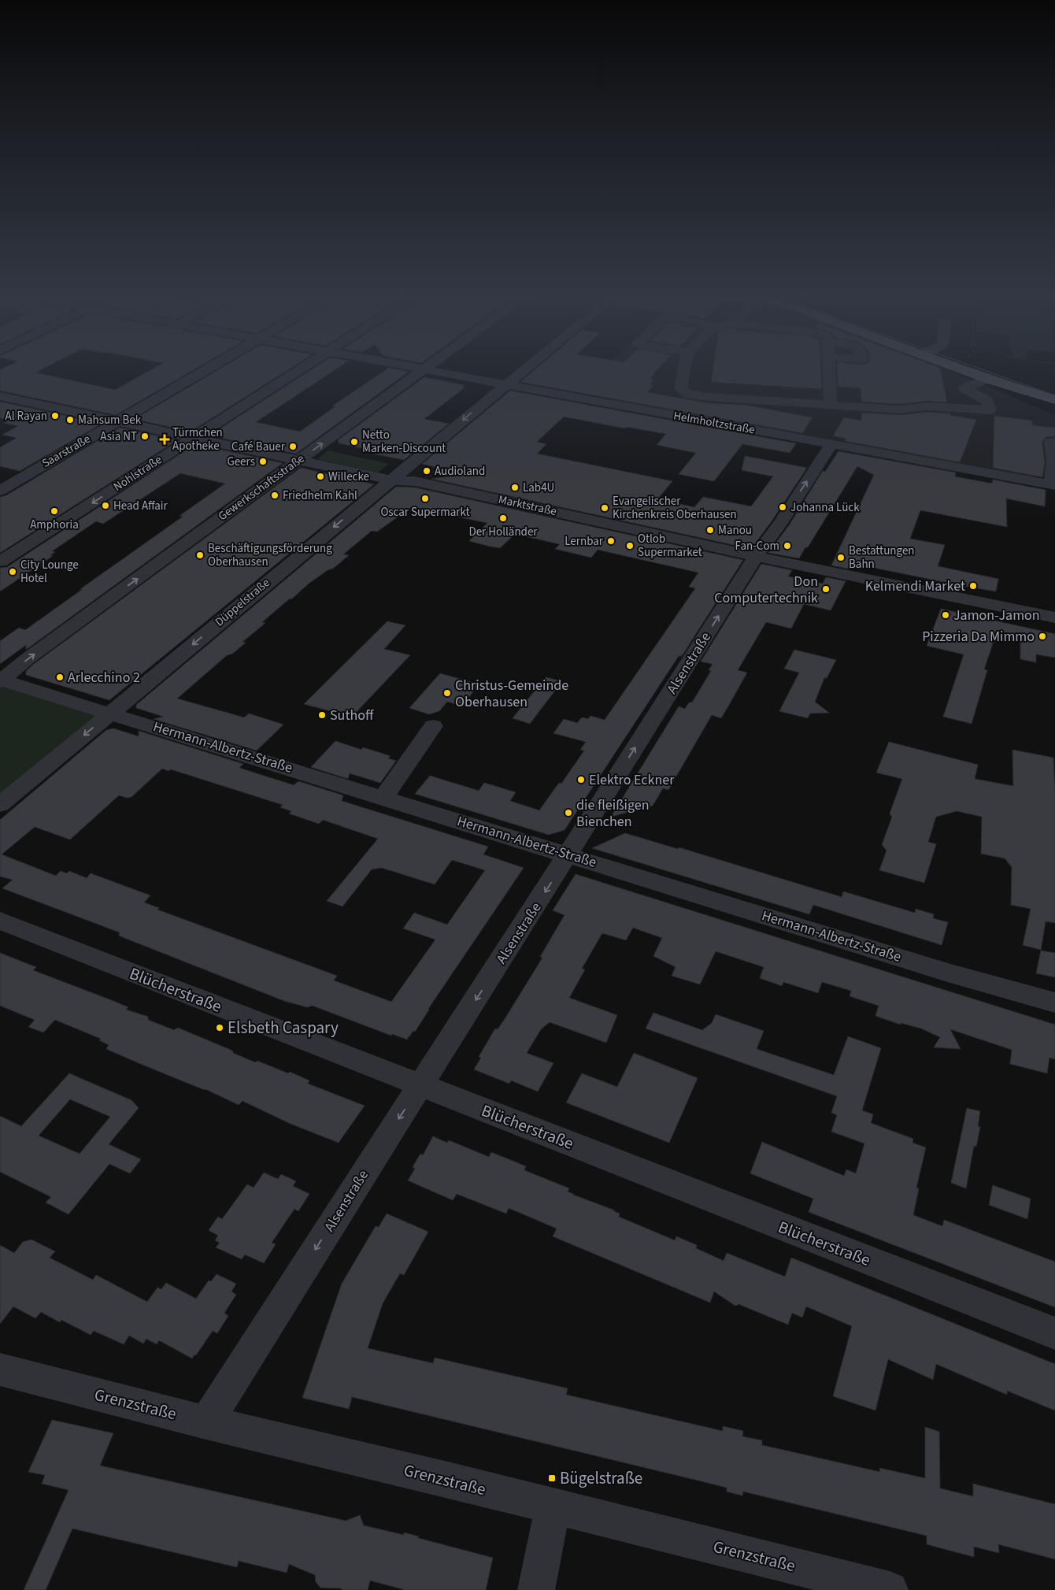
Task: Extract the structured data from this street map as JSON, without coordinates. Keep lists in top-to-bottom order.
{
  "streets": {
    "street": [
      "Helmholtzstraße",
      "Saarstraße",
      "Nohlstraße",
      "Gewerkschaftsstraße",
      "Marktstraße",
      "Düppelstraße",
      "Alsenstraße",
      "Hermann-Albertz-Straße",
      "Blücherstraße",
      "Grenzstraße"
    ]
  },
  "crossings": [
    ["Helmholtzstraße", "Düppelstraße"],
    ["Helmholtzstraße", "Alsenstraße"],
    ["Saarstraße", "Marktstraße"],
    ["Nohlstraße", "Marktstraße"],
    ["Gewerkschaftsstraße", "Marktstraße"],
    ["Gewerkschaftsstraße", "Hermann-Albertz-Straße"],
    ["Marktstraße", "Düppelstraße"],
    ["Marktstraße", "Alsenstraße"],
    ["Düppelstraße", "Hermann-Albertz-Straße"],
    ["Alsenstraße", "Hermann-Albertz-Straße"],
    ["Alsenstraße", "Blücherstraße"],
    ["Alsenstraße", "Grenzstraße"]
  ],
  "one_way": ["Nohlstraße", "Gewerkschaftsstraße", "Düppelstraße"],
  "places": {
    "other": [
      "Al Rayan",
      "Mahsum Bek",
      "Asia NT",
      "Netto Marken-Discount",
      "Café Bauer",
      "Geers",
      "Audioland",
      "Willecke",
      "Lab4U",
      "Friedhelm Kahl",
      "Oscar Supermarkt",
      "Head Affair",
      "Johanna Lück",
      "Evangelischer Kirchenkreis Oberhausen",
      "Amphoria",
      "Der Holländer",
      "Manou",
      "Lernbar",
      "Otlob Supermarket",
      "Fan-Com",
      "Beschäftigungsförderung Oberhausen",
      "Bestattungen Bahn",
      "City Lounge Hotel",
      "Kelmendi Market",
      "Don Computertechnik",
      "Jamon-Jamon",
      "Pizzeria Da Mimmo",
      "Arlecchino 2",
      "Christus-Gemeinde Oberhausen",
      "Suthoff",
      "Elektro Eckner",
      "die fleißigen Bienchen",
      "Elsbeth Caspary"
    ],
    "health": ["Türmchen Apotheke"],
    "transit": ["Bügelstraße"]
  }
}
